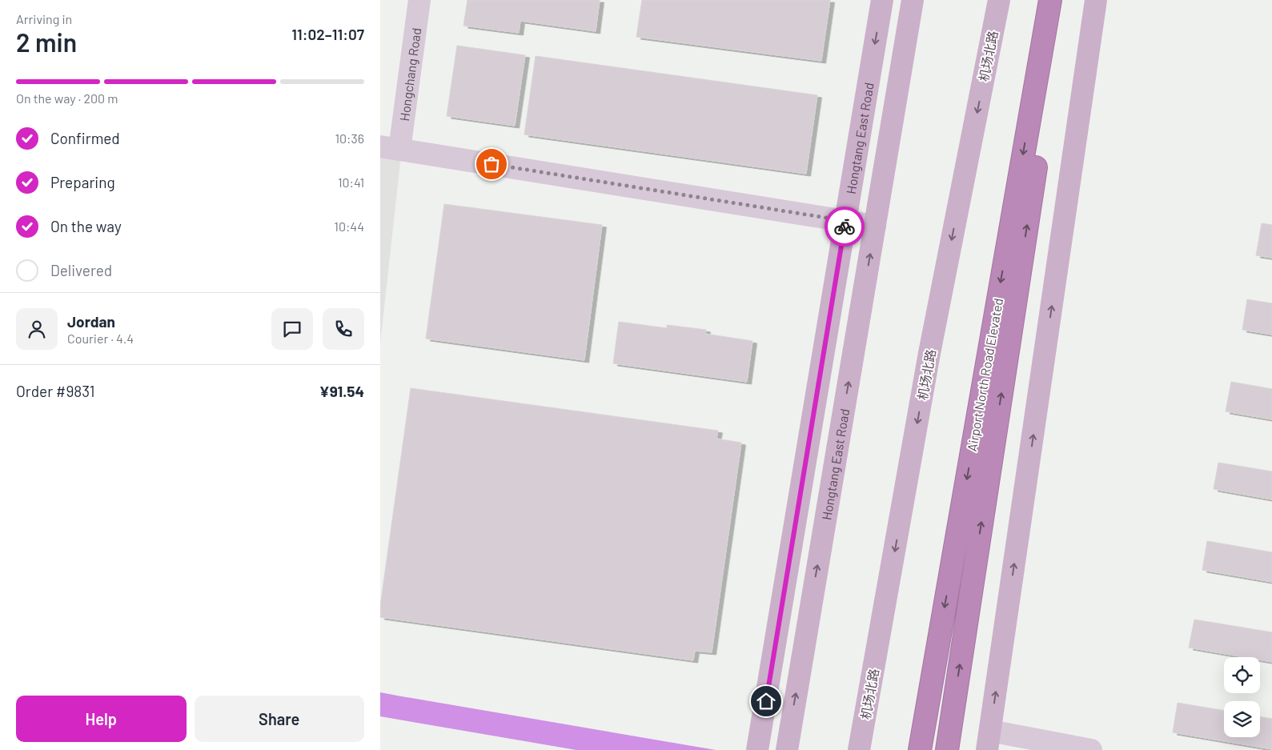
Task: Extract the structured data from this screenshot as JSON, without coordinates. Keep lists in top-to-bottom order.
{
  "streets": {
    "highway": ["Airport North Road Elevated"],
    "main road": ["机场北路", "Hongtang East Road"],
    "street": ["Hongchang Road"]
  },
  "page": {
    "heading": ["2 min", "Arriving in", "11:02–11:07"],
    "panel": [
      "Jordan",
      "Courier · 4.4",
      "Order #9831",
      "¥91.54"
    ],
    "bar": "On the way · 200 m",
    "list": [
      ["Confirmed", "10:36"],
      ["Preparing", "10:41"],
      ["On the way", "10:44"],
      "Delivered"
    ],
    "buttons": ["Help", "Share"]
  }
}
